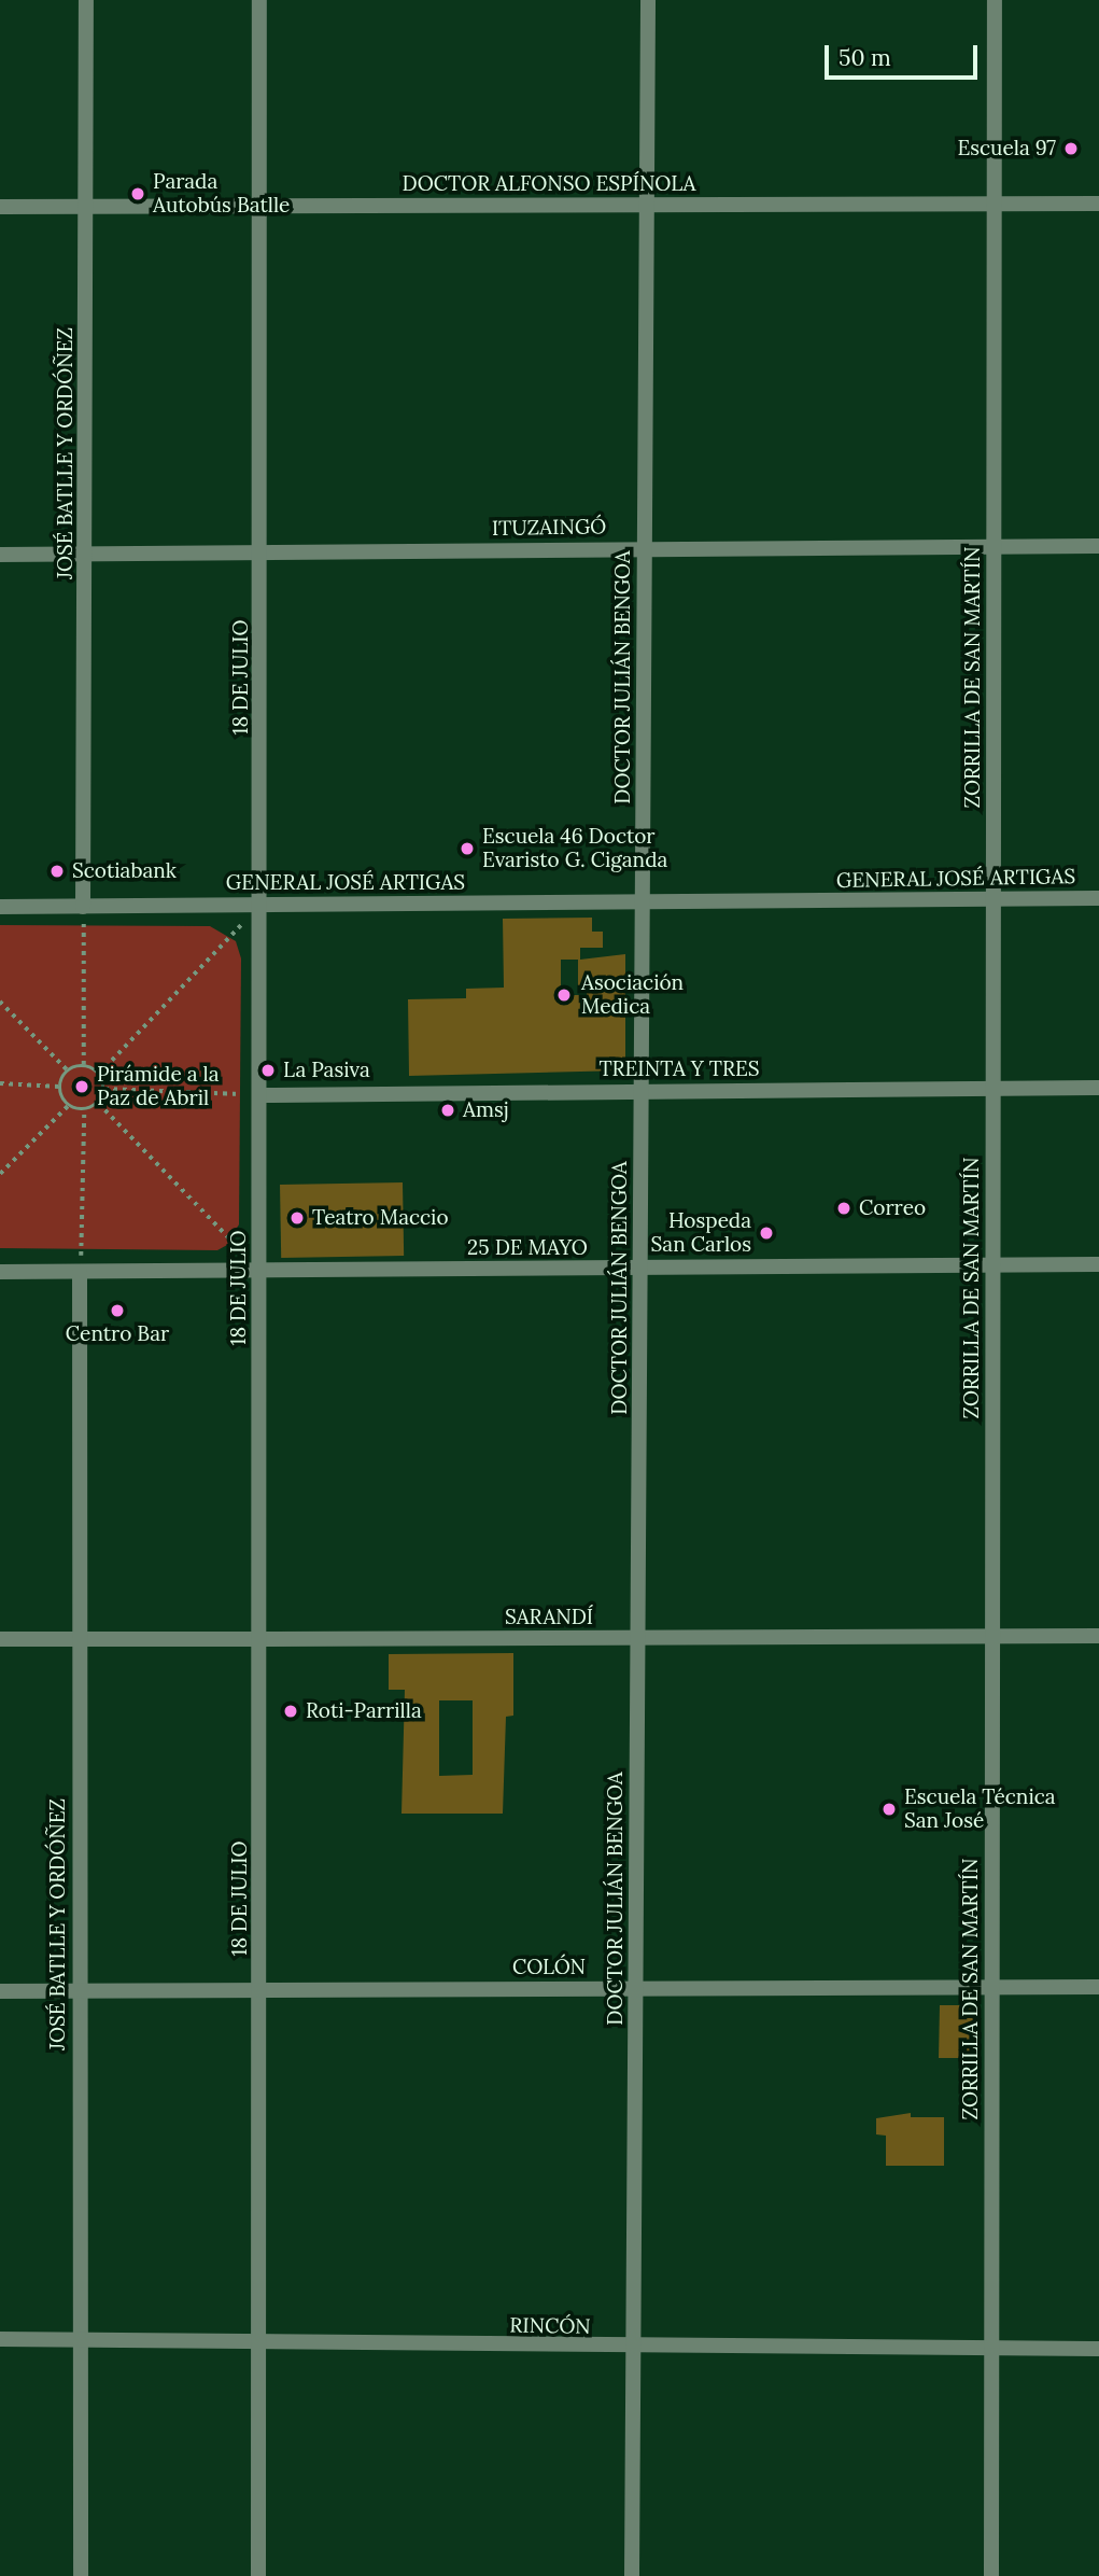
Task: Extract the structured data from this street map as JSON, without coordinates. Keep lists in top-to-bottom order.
{
  "streets": {
    "street": [
      "DOCTOR ALFONSO ESPÍNOLA",
      "JOSÉ BATLLE Y ORDÓÑEZ",
      "ITUZAINGÓ",
      "18 DE JULIO",
      "DOCTOR JULIÁN BENGOA",
      "ZORRILLA DE SAN MARTÍN",
      "GENERAL JOSÉ ARTIGAS",
      "TREINTA Y TRES",
      "25 DE MAYO",
      "SARANDÍ",
      "COLÓN",
      "RINCÓN"
    ]
  },
  "crossings": [
    ["DOCTOR ALFONSO ESPÍNOLA", "JOSÉ BATLLE Y ORDÓÑEZ"],
    ["DOCTOR ALFONSO ESPÍNOLA", "18 DE JULIO"],
    ["DOCTOR ALFONSO ESPÍNOLA", "DOCTOR JULIÁN BENGOA"],
    ["DOCTOR ALFONSO ESPÍNOLA", "ZORRILLA DE SAN MARTÍN"],
    ["JOSÉ BATLLE Y ORDÓÑEZ", "ITUZAINGÓ"],
    ["JOSÉ BATLLE Y ORDÓÑEZ", "GENERAL JOSÉ ARTIGAS"],
    ["JOSÉ BATLLE Y ORDÓÑEZ", "25 DE MAYO"],
    ["JOSÉ BATLLE Y ORDÓÑEZ", "SARANDÍ"],
    ["JOSÉ BATLLE Y ORDÓÑEZ", "COLÓN"],
    ["JOSÉ BATLLE Y ORDÓÑEZ", "RINCÓN"],
    ["ITUZAINGÓ", "18 DE JULIO"],
    ["ITUZAINGÓ", "DOCTOR JULIÁN BENGOA"],
    ["ITUZAINGÓ", "ZORRILLA DE SAN MARTÍN"],
    ["18 DE JULIO", "GENERAL JOSÉ ARTIGAS"],
    ["18 DE JULIO", "TREINTA Y TRES"],
    ["18 DE JULIO", "25 DE MAYO"],
    ["18 DE JULIO", "SARANDÍ"],
    ["18 DE JULIO", "COLÓN"],
    ["18 DE JULIO", "RINCÓN"],
    ["DOCTOR JULIÁN BENGOA", "GENERAL JOSÉ ARTIGAS"],
    ["DOCTOR JULIÁN BENGOA", "TREINTA Y TRES"],
    ["DOCTOR JULIÁN BENGOA", "25 DE MAYO"],
    ["DOCTOR JULIÁN BENGOA", "SARANDÍ"],
    ["DOCTOR JULIÁN BENGOA", "COLÓN"],
    ["DOCTOR JULIÁN BENGOA", "RINCÓN"],
    ["ZORRILLA DE SAN MARTÍN", "GENERAL JOSÉ ARTIGAS"],
    ["ZORRILLA DE SAN MARTÍN", "TREINTA Y TRES"],
    ["ZORRILLA DE SAN MARTÍN", "25 DE MAYO"],
    ["ZORRILLA DE SAN MARTÍN", "SARANDÍ"],
    ["ZORRILLA DE SAN MARTÍN", "COLÓN"],
    ["ZORRILLA DE SAN MARTÍN", "RINCÓN"]
  ],
  "places": [
    "Escuela 97",
    "Parada Autobús Batlle",
    "Escuela 46 Doctor Evaristo G. Ciganda",
    "Scotiabank",
    "Asociación Medica",
    "La Pasiva",
    "Pirámide a la Paz de Abril",
    "Amsj",
    "Correo",
    "Teatro Maccio",
    "Hospeda San Carlos",
    "Centro Bar",
    "Roti-Parrilla",
    "Escuela Técnica San José"
  ],
  "scale_bar": "50 m"
}
